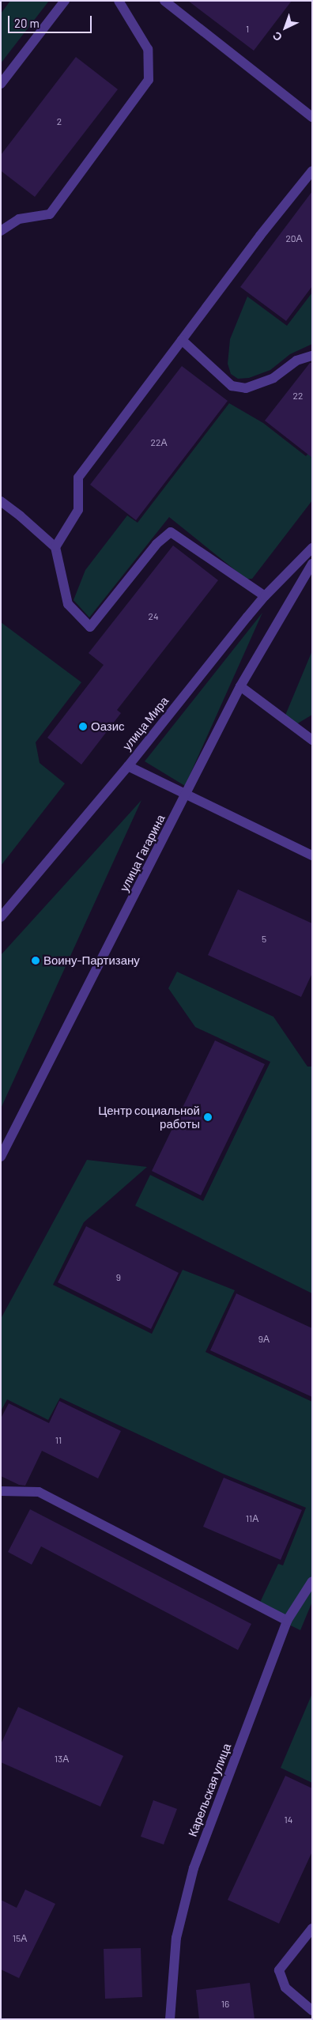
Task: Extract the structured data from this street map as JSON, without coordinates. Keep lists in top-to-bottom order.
{
  "streets": {
    "street": ["улица Мира", "улица Гагарина", "Карельская улица"]
  },
  "places": ["Оазис", "Воину-Партизану", "Центр социальной работы"],
  "house_numbers": [
    "1",
    "2",
    "20А",
    "22",
    "22А",
    "24",
    "5",
    "9",
    "9А",
    "11",
    "11А",
    "13А",
    "14",
    "15А",
    "16"
  ],
  "scale_bar": "20 m",
  "north": "bottom left"
}
